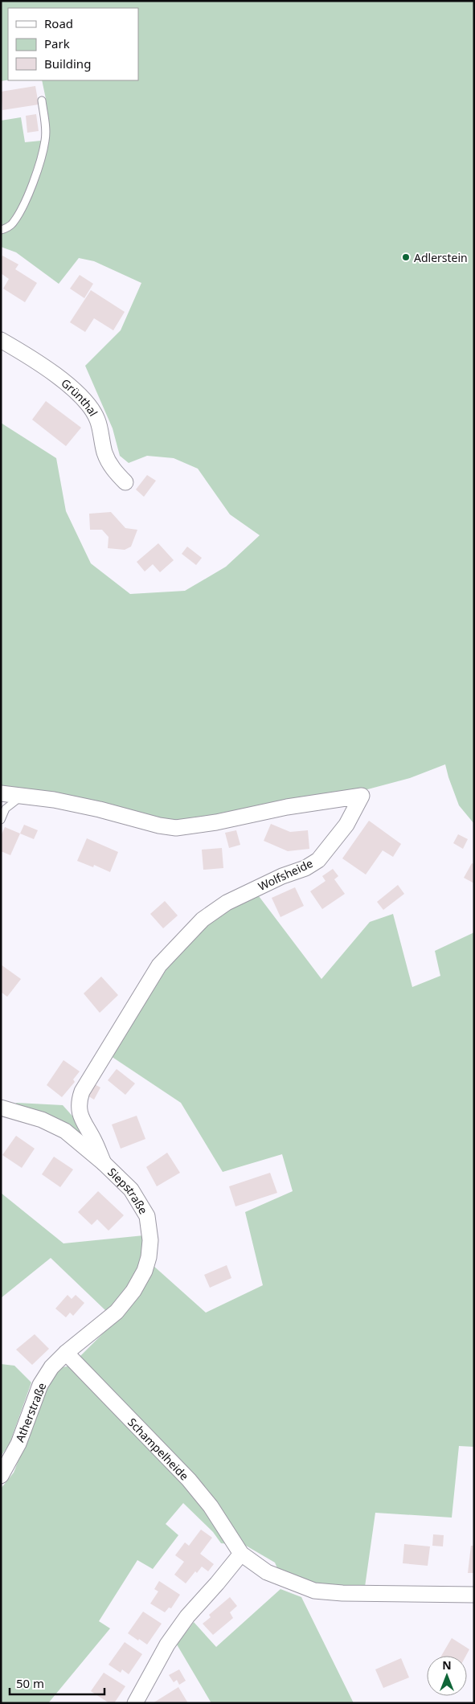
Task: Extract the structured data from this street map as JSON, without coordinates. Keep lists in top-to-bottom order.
{
  "streets": {
    "street": [
      "Grünthal",
      "Wolfsheide",
      "Siepstraße",
      "Atherstraße",
      "Schampelheide"
    ]
  },
  "crossings": [
    ["Wolfsheide", "Siepstraße"],
    ["Siepstraße", "Atherstraße"],
    ["Siepstraße", "Schampelheide"],
    ["Atherstraße", "Schampelheide"]
  ],
  "places": ["Adlerstein"],
  "legend": ["Road", "Park", "Building"],
  "scale_bar": "50 m",
  "north": "top"
}
